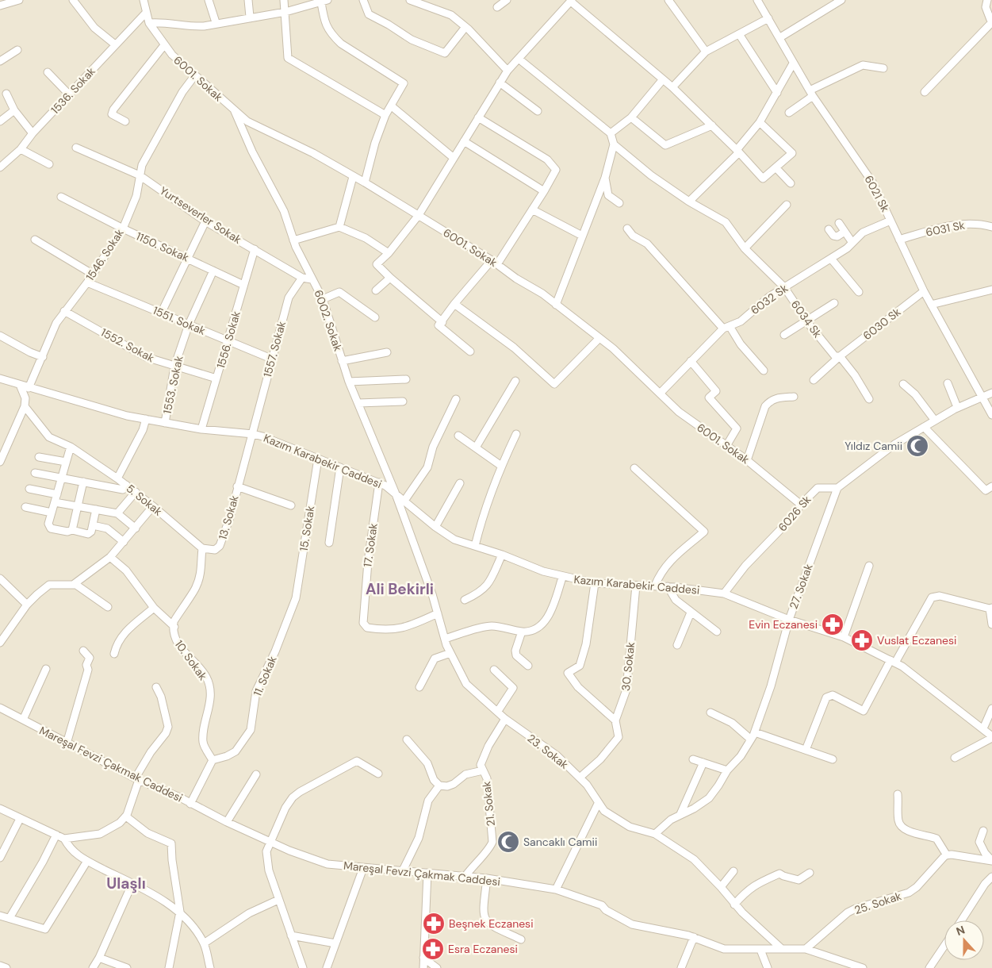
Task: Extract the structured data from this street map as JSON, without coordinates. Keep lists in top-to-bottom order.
{
  "streets": {
    "street": [
      "6001. Sokak",
      "1536. Sokak",
      "6021 Sk",
      "Yurtseverler Sokak",
      "6031 Sk",
      "1150. Sokak",
      "1546. Sokak",
      "6032 Sk",
      "6034 Sk",
      "1551. Sokak",
      "6002. Sokak",
      "6030 Sk",
      "1556. Sokak",
      "1552. Sokak",
      "1557. Sokak",
      "1553. Sokak",
      "Kazım Karabekir Caddesi",
      "5. Sokak",
      "6026 Sk",
      "13. Sokak",
      "15. Sokak",
      "17. Sokak",
      "27. Sokak",
      "10. Sokak",
      "30. Sokak",
      "11. Sokak",
      "23. Sokak",
      "Mareşal Fevzi Çakmak Caddesi",
      "21. Sokak",
      "25. Sokak"
    ]
  },
  "crossings": [
    ["6001. Sokak", "1536. Sokak"],
    ["6001. Sokak", "1546. Sokak"],
    ["6001. Sokak", "6032 Sk"],
    ["6001. Sokak", "6002. Sokak"],
    ["6001. Sokak", "6026 Sk"],
    ["6021 Sk", "6031 Sk"],
    ["6021 Sk", "6032 Sk"],
    ["6021 Sk", "6030 Sk"],
    ["Yurtseverler Sokak", "1546. Sokak"],
    ["Yurtseverler Sokak", "1556. Sokak"],
    ["Yurtseverler Sokak", "1557. Sokak"],
    ["1150. Sokak", "1546. Sokak"],
    ["1150. Sokak", "1556. Sokak"],
    ["1150. Sokak", "1553. Sokak"],
    ["1546. Sokak", "1551. Sokak"],
    ["1546. Sokak", "1552. Sokak"],
    ["1546. Sokak", "Kazım Karabekir Caddesi"],
    ["6032 Sk", "6034 Sk"],
    ["6034 Sk", "6030 Sk"],
    ["1551. Sokak", "1556. Sokak"],
    ["1551. Sokak", "1557. Sokak"],
    ["1551. Sokak", "1553. Sokak"],
    ["6002. Sokak", "Kazım Karabekir Caddesi"],
    ["6002. Sokak", "23. Sokak"],
    ["1556. Sokak", "1552. Sokak"],
    ["1556. Sokak", "Kazım Karabekir Caddesi"],
    ["1552. Sokak", "1553. Sokak"],
    ["1557. Sokak", "Kazım Karabekir Caddesi"],
    ["1557. Sokak", "13. Sokak"],
    ["1553. Sokak", "Kazım Karabekir Caddesi"],
    ["Kazım Karabekir Caddesi", "5. Sokak"],
    ["Kazım Karabekir Caddesi", "6026 Sk"],
    ["Kazım Karabekir Caddesi", "13. Sokak"],
    ["Kazım Karabekir Caddesi", "15. Sokak"],
    ["Kazım Karabekir Caddesi", "17. Sokak"],
    ["Kazım Karabekir Caddesi", "27. Sokak"],
    ["Kazım Karabekir Caddesi", "30. Sokak"],
    ["Kazım Karabekir Caddesi", "23. Sokak"],
    ["5. Sokak", "13. Sokak"],
    ["6026 Sk", "27. Sokak"],
    ["15. Sokak", "11. Sokak"],
    ["17. Sokak", "23. Sokak"],
    ["27. Sokak", "23. Sokak"],
    ["10. Sokak", "11. Sokak"],
    ["30. Sokak", "23. Sokak"],
    ["23. Sokak", "Mareşal Fevzi Çakmak Caddesi"],
    ["23. Sokak", "21. Sokak"],
    ["Mareşal Fevzi Çakmak Caddesi", "21. Sokak"],
    ["Mareşal Fevzi Çakmak Caddesi", "25. Sokak"]
  ],
  "districts": ["Ali Bekirli", "Ulaşlı"],
  "places": {
    "mosque": ["Yıldız Camii", "Sancaklı Camii"],
    "pharmacy": [
      "Evin Eczanesi",
      "Vuslat Eczanesi",
      "Beşnek Eczanesi",
      "Esra Eczanesi"
    ]
  },
  "north": "top"
}
